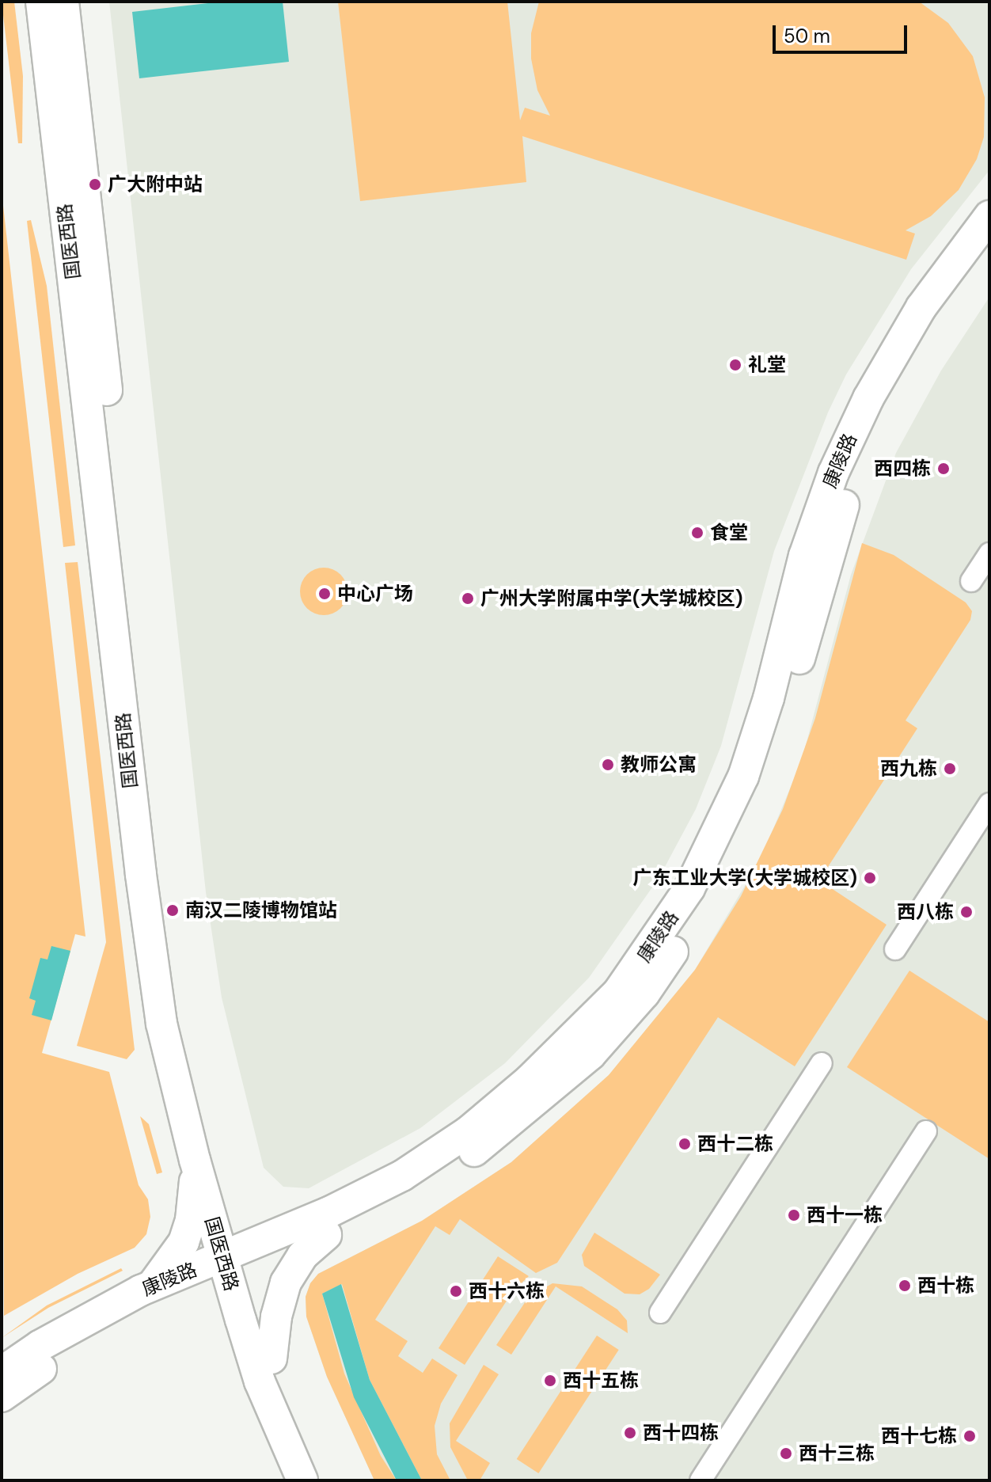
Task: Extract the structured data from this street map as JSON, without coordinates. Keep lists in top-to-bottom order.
{
  "streets": {
    "main road": ["国医西路", "康陵路"]
  },
  "crossings": [
    ["国医西路", "康陵路"]
  ],
  "places": [
    "广大附中站",
    "礼堂",
    "西四栋",
    "食堂",
    "中心广场",
    "广州大学附属中学(大学城校区)",
    "教师公寓",
    "西九栋",
    "广东工业大学(大学城校区)",
    "南汉二陵博物馆站",
    "西八栋",
    "西十二栋",
    "西十一栋",
    "西十栋",
    "西十六栋",
    "西十五栋",
    "西十四栋",
    "西十七栋",
    "西十三栋"
  ],
  "scale_bar": "50 m"
}
